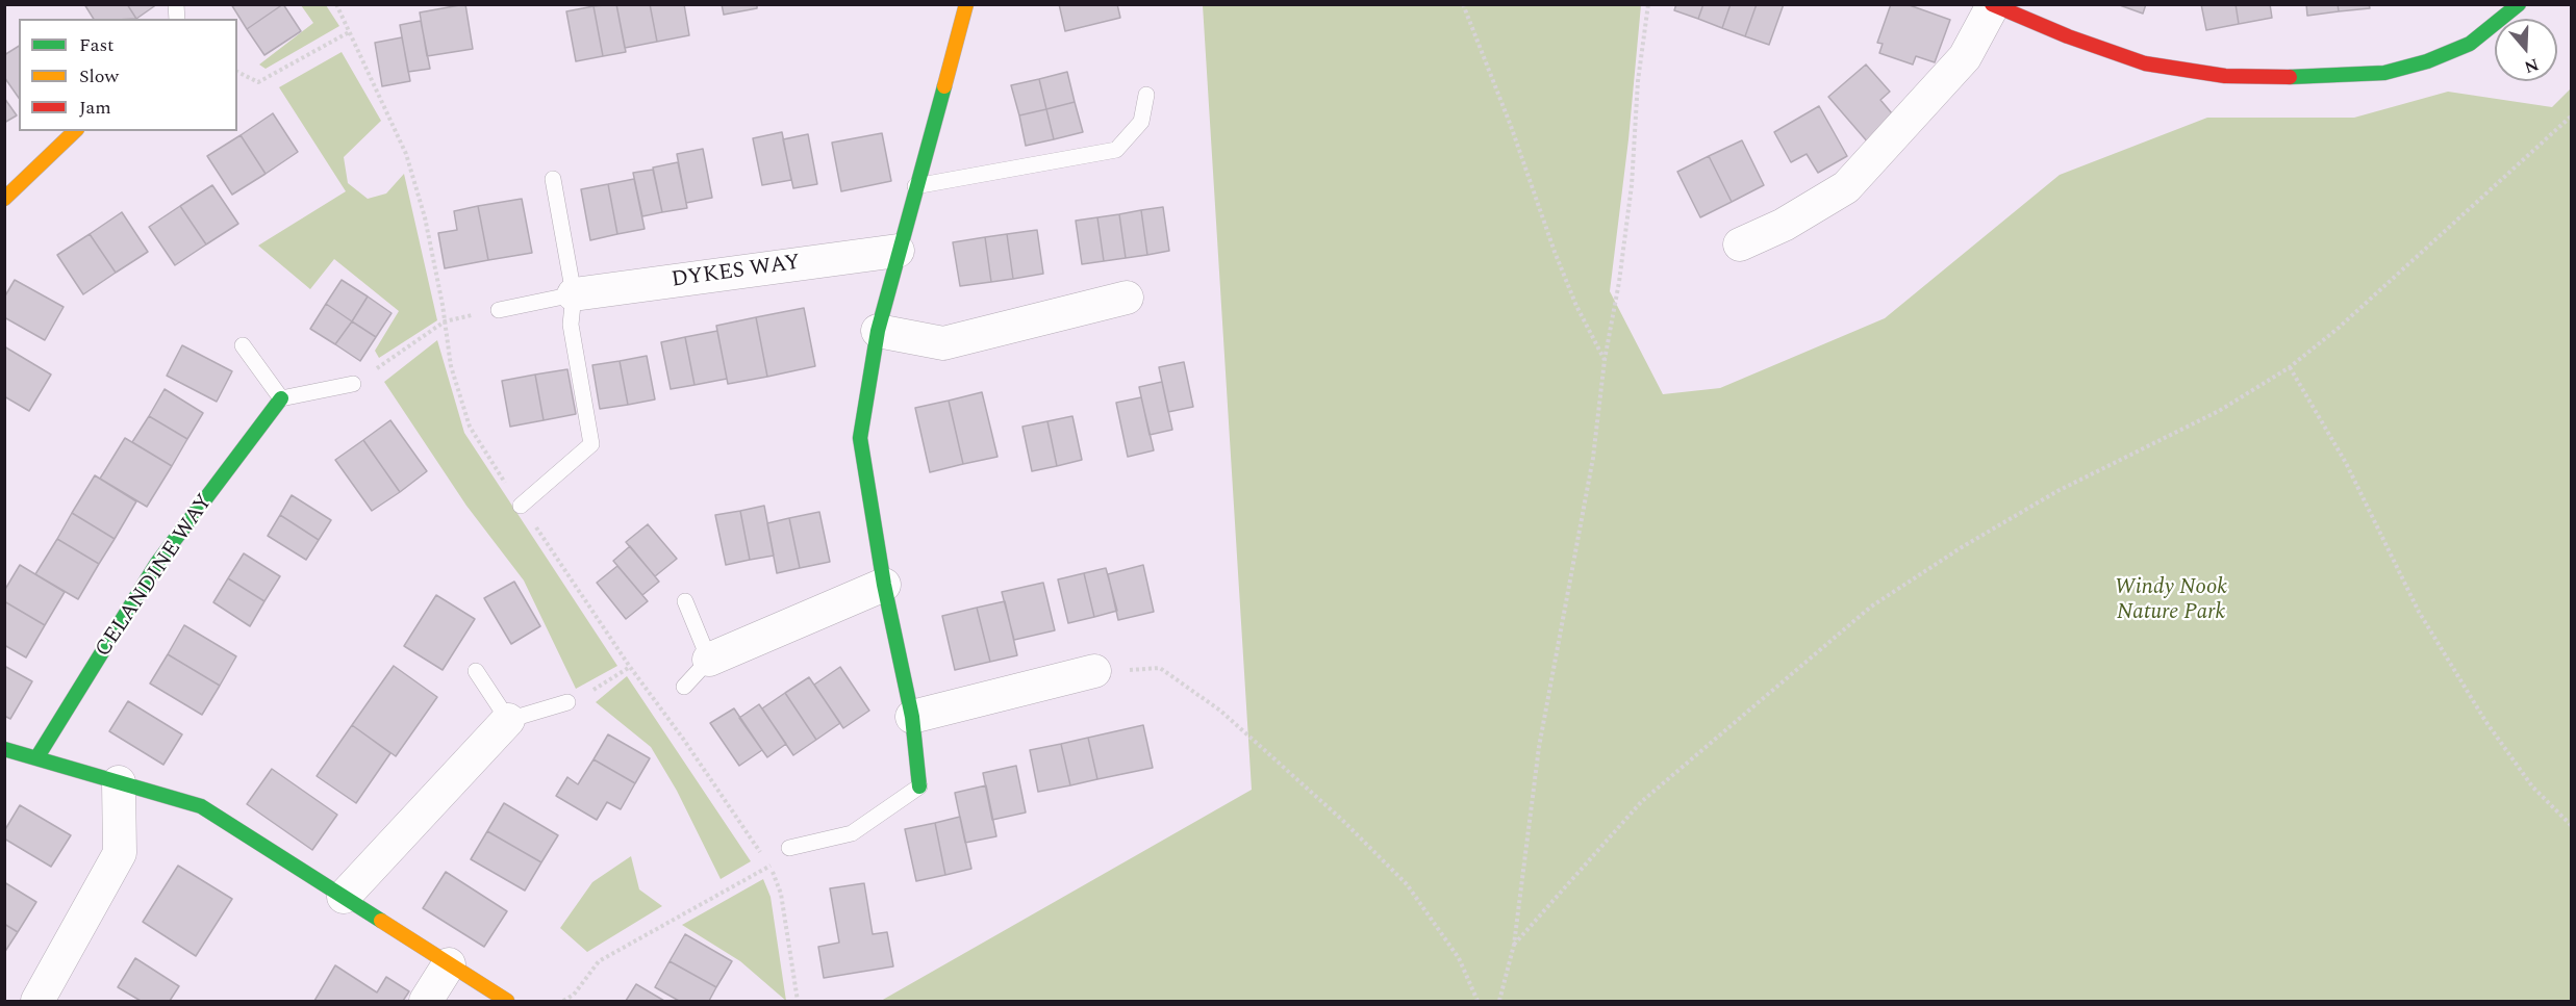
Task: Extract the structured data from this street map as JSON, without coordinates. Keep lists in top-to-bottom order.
{
  "streets": {
    "street": ["DYKES WAY", "CELANDINE WAY"]
  },
  "parks": ["Windy Nook Nature Park"],
  "legend": ["Fast", "Slow", "Jam"],
  "north": "bottom"
}
